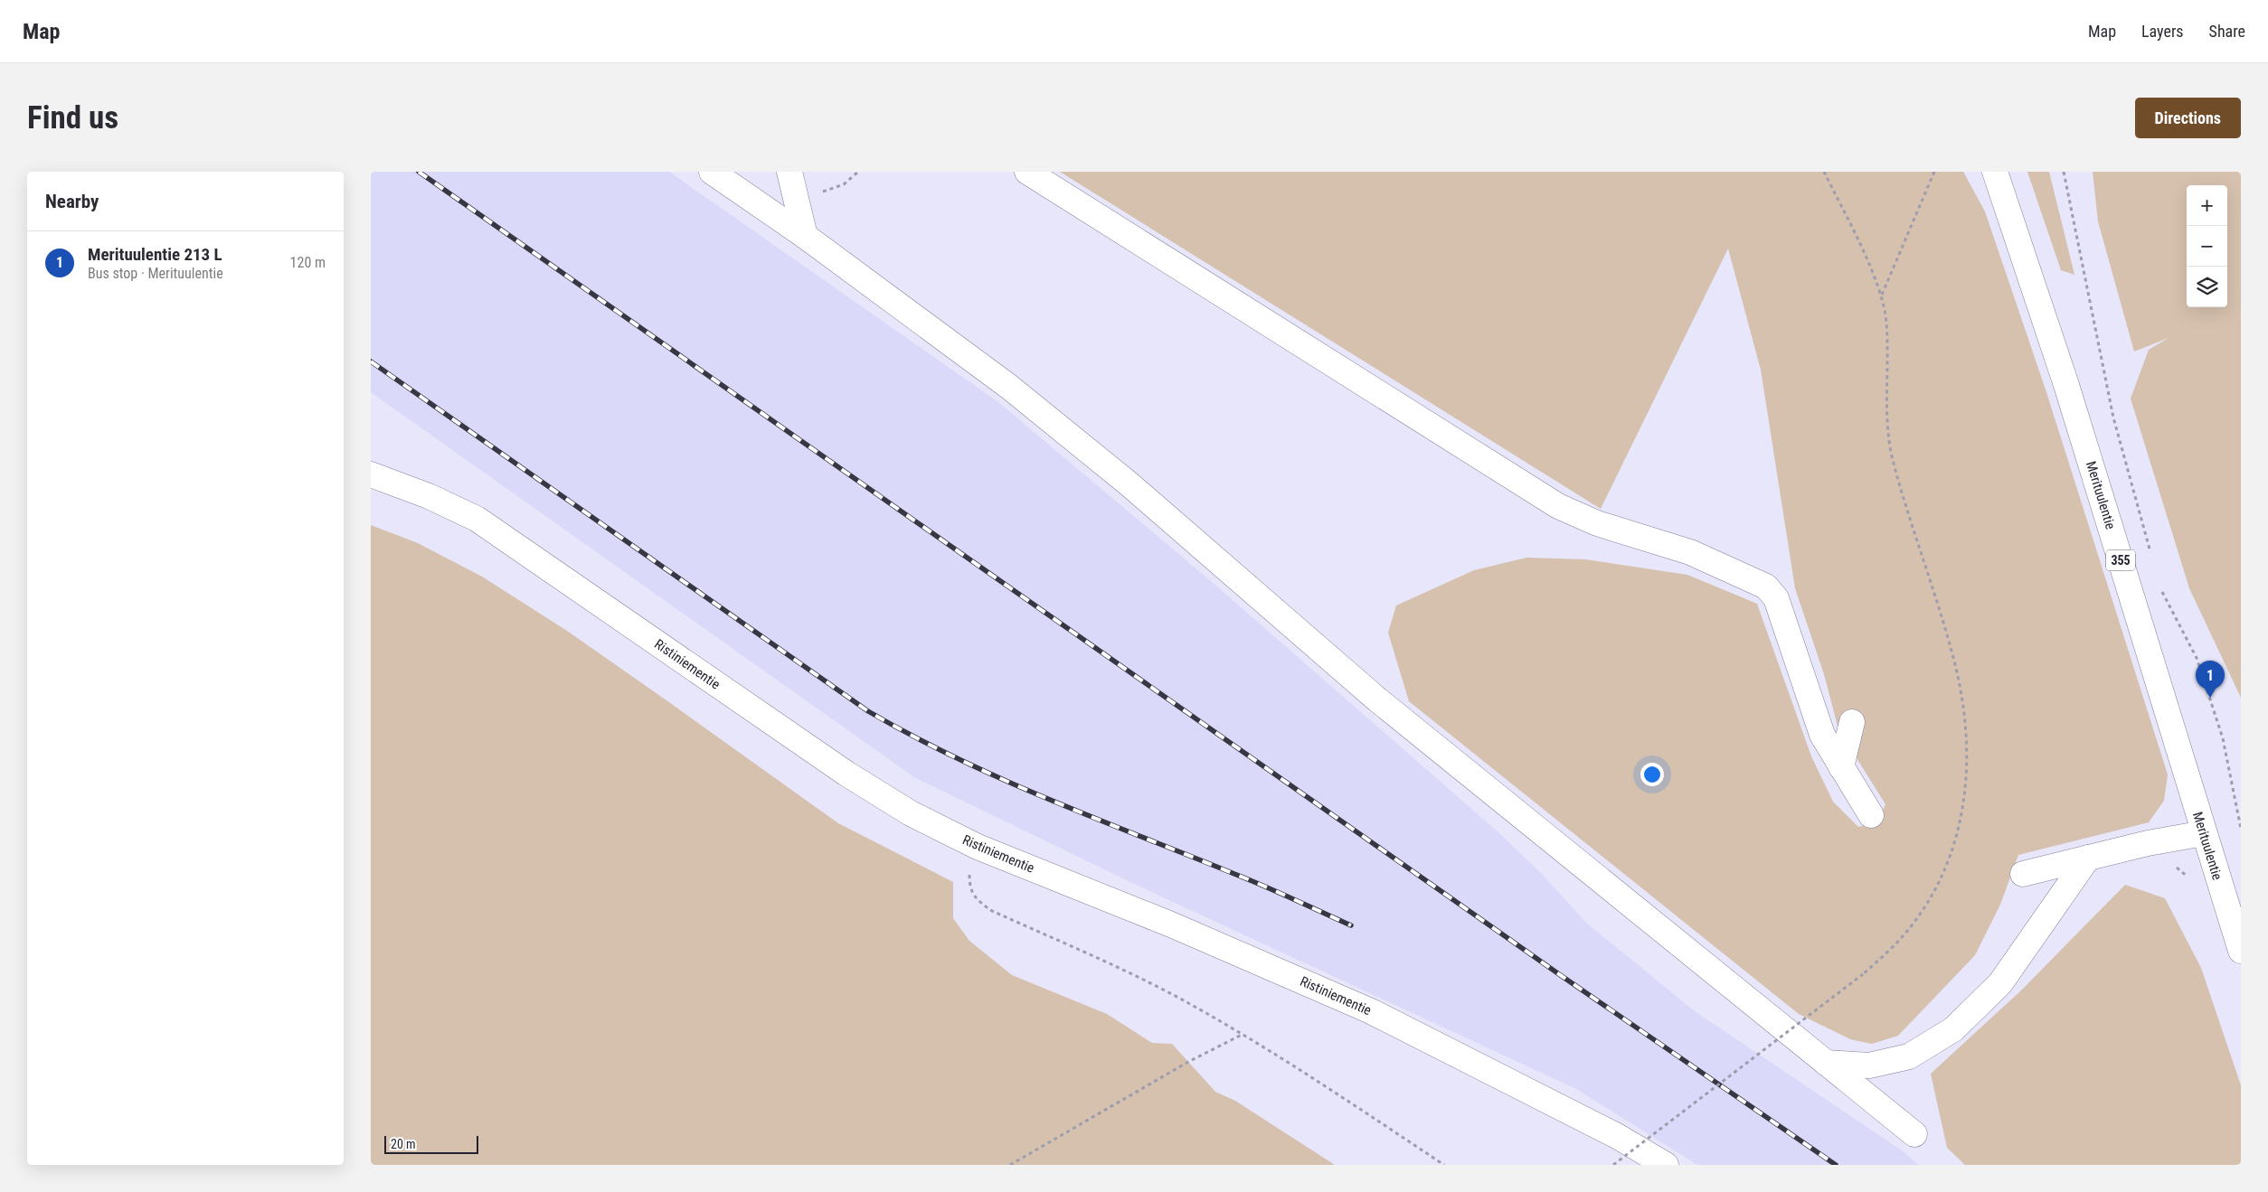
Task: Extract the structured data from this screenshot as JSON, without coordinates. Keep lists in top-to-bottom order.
{
  "streets": {
    "street": ["Merituulentie", "355", "Ristiniementie"]
  },
  "scale_bar": "20 m",
  "page": {
    "header": "Map",
    "nav": ["Map", "Layers", "Share"],
    "buttons": "Directions",
    "title": "Find us",
    "heading": "Nearby",
    "map_buttons": ["+", "−"],
    "list": [
      {
        "mark": "1",
        "name": "Merituulentie 213 L",
        "note": "Bus stop · Merituulentie",
        "value": "120 m"
      }
    ],
    "pins": "1",
    "scale": "20 m"
  }
}
